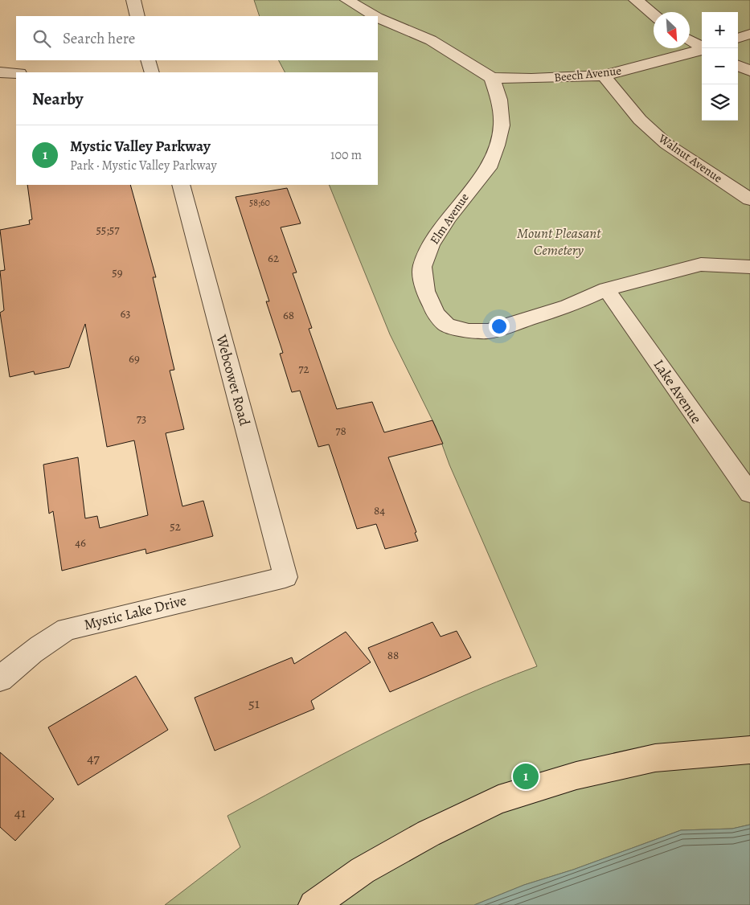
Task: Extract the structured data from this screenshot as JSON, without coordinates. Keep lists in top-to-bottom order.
{
  "streets": {
    "street": [
      "Beech Avenue",
      "Walnut Avenue",
      "Elm Avenue",
      "Webcowet Road",
      "Lake Avenue",
      "Mystic Lake Drive"
    ]
  },
  "crossings": [
    ["Beech Avenue", "Walnut Avenue"],
    ["Beech Avenue", "Elm Avenue"],
    ["Elm Avenue", "Lake Avenue"],
    ["Webcowet Road", "Mystic Lake Drive"]
  ],
  "parks": ["Mount Pleasant Cemetery"],
  "house_numbers": [
    "58;60",
    "55;57",
    "62",
    "59",
    "63",
    "68",
    "69",
    "72",
    "73",
    "78",
    "84",
    "52",
    "46",
    "88",
    "51",
    "47",
    "41"
  ],
  "north": "bottom right",
  "page": {
    "map_buttons": ["+", "−"],
    "search": "Search here",
    "heading": "Nearby",
    "list": [
      {
        "mark": "1",
        "name": "Mystic Valley Parkway",
        "note": "Park · Mystic Valley Parkway",
        "value": "100 m"
      }
    ],
    "pins": "1"
  }
}
